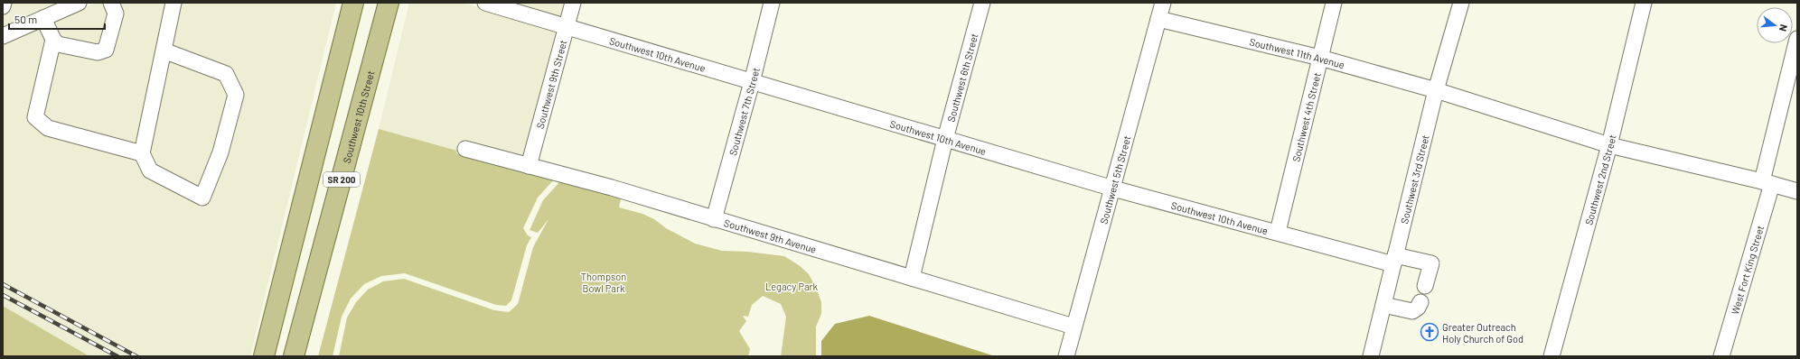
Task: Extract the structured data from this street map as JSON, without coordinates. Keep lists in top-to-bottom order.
{
  "streets": {
    "main road": ["Southwest 10th Street", "SR 200"],
    "street": [
      "Southwest 11th Avenue",
      "Southwest 10th Avenue",
      "Southwest 6th Street",
      "Southwest 9th Street",
      "Southwest 7th Street",
      "Southwest 4th Street",
      "Southwest 3rd Street",
      "Southwest 5th Street",
      "Southwest 2nd Street",
      "Southwest 9th Avenue",
      "West Fort King Street"
    ]
  },
  "crossings": [
    ["Southwest 11th Avenue", "Southwest 4th Street"],
    ["Southwest 11th Avenue", "Southwest 3rd Street"],
    ["Southwest 11th Avenue", "Southwest 5th Street"],
    ["Southwest 11th Avenue", "Southwest 2nd Street"],
    ["Southwest 11th Avenue", "West Fort King Street"],
    ["Southwest 10th Avenue", "Southwest 6th Street"],
    ["Southwest 10th Avenue", "Southwest 9th Street"],
    ["Southwest 10th Avenue", "Southwest 7th Street"],
    ["Southwest 10th Avenue", "Southwest 4th Street"],
    ["Southwest 10th Avenue", "Southwest 3rd Street"],
    ["Southwest 10th Avenue", "Southwest 5th Street"],
    ["Southwest 6th Street", "Southwest 9th Avenue"],
    ["Southwest 9th Street", "Southwest 9th Avenue"],
    ["Southwest 7th Street", "Southwest 9th Avenue"],
    ["Southwest 5th Street", "Southwest 9th Avenue"]
  ],
  "parks": ["Thompson Bowl Park", "Legacy Park"],
  "places": {
    "church": ["Greater Outreach Holy Church of God"]
  },
  "scale_bar": "50 m",
  "north": "right"
}
